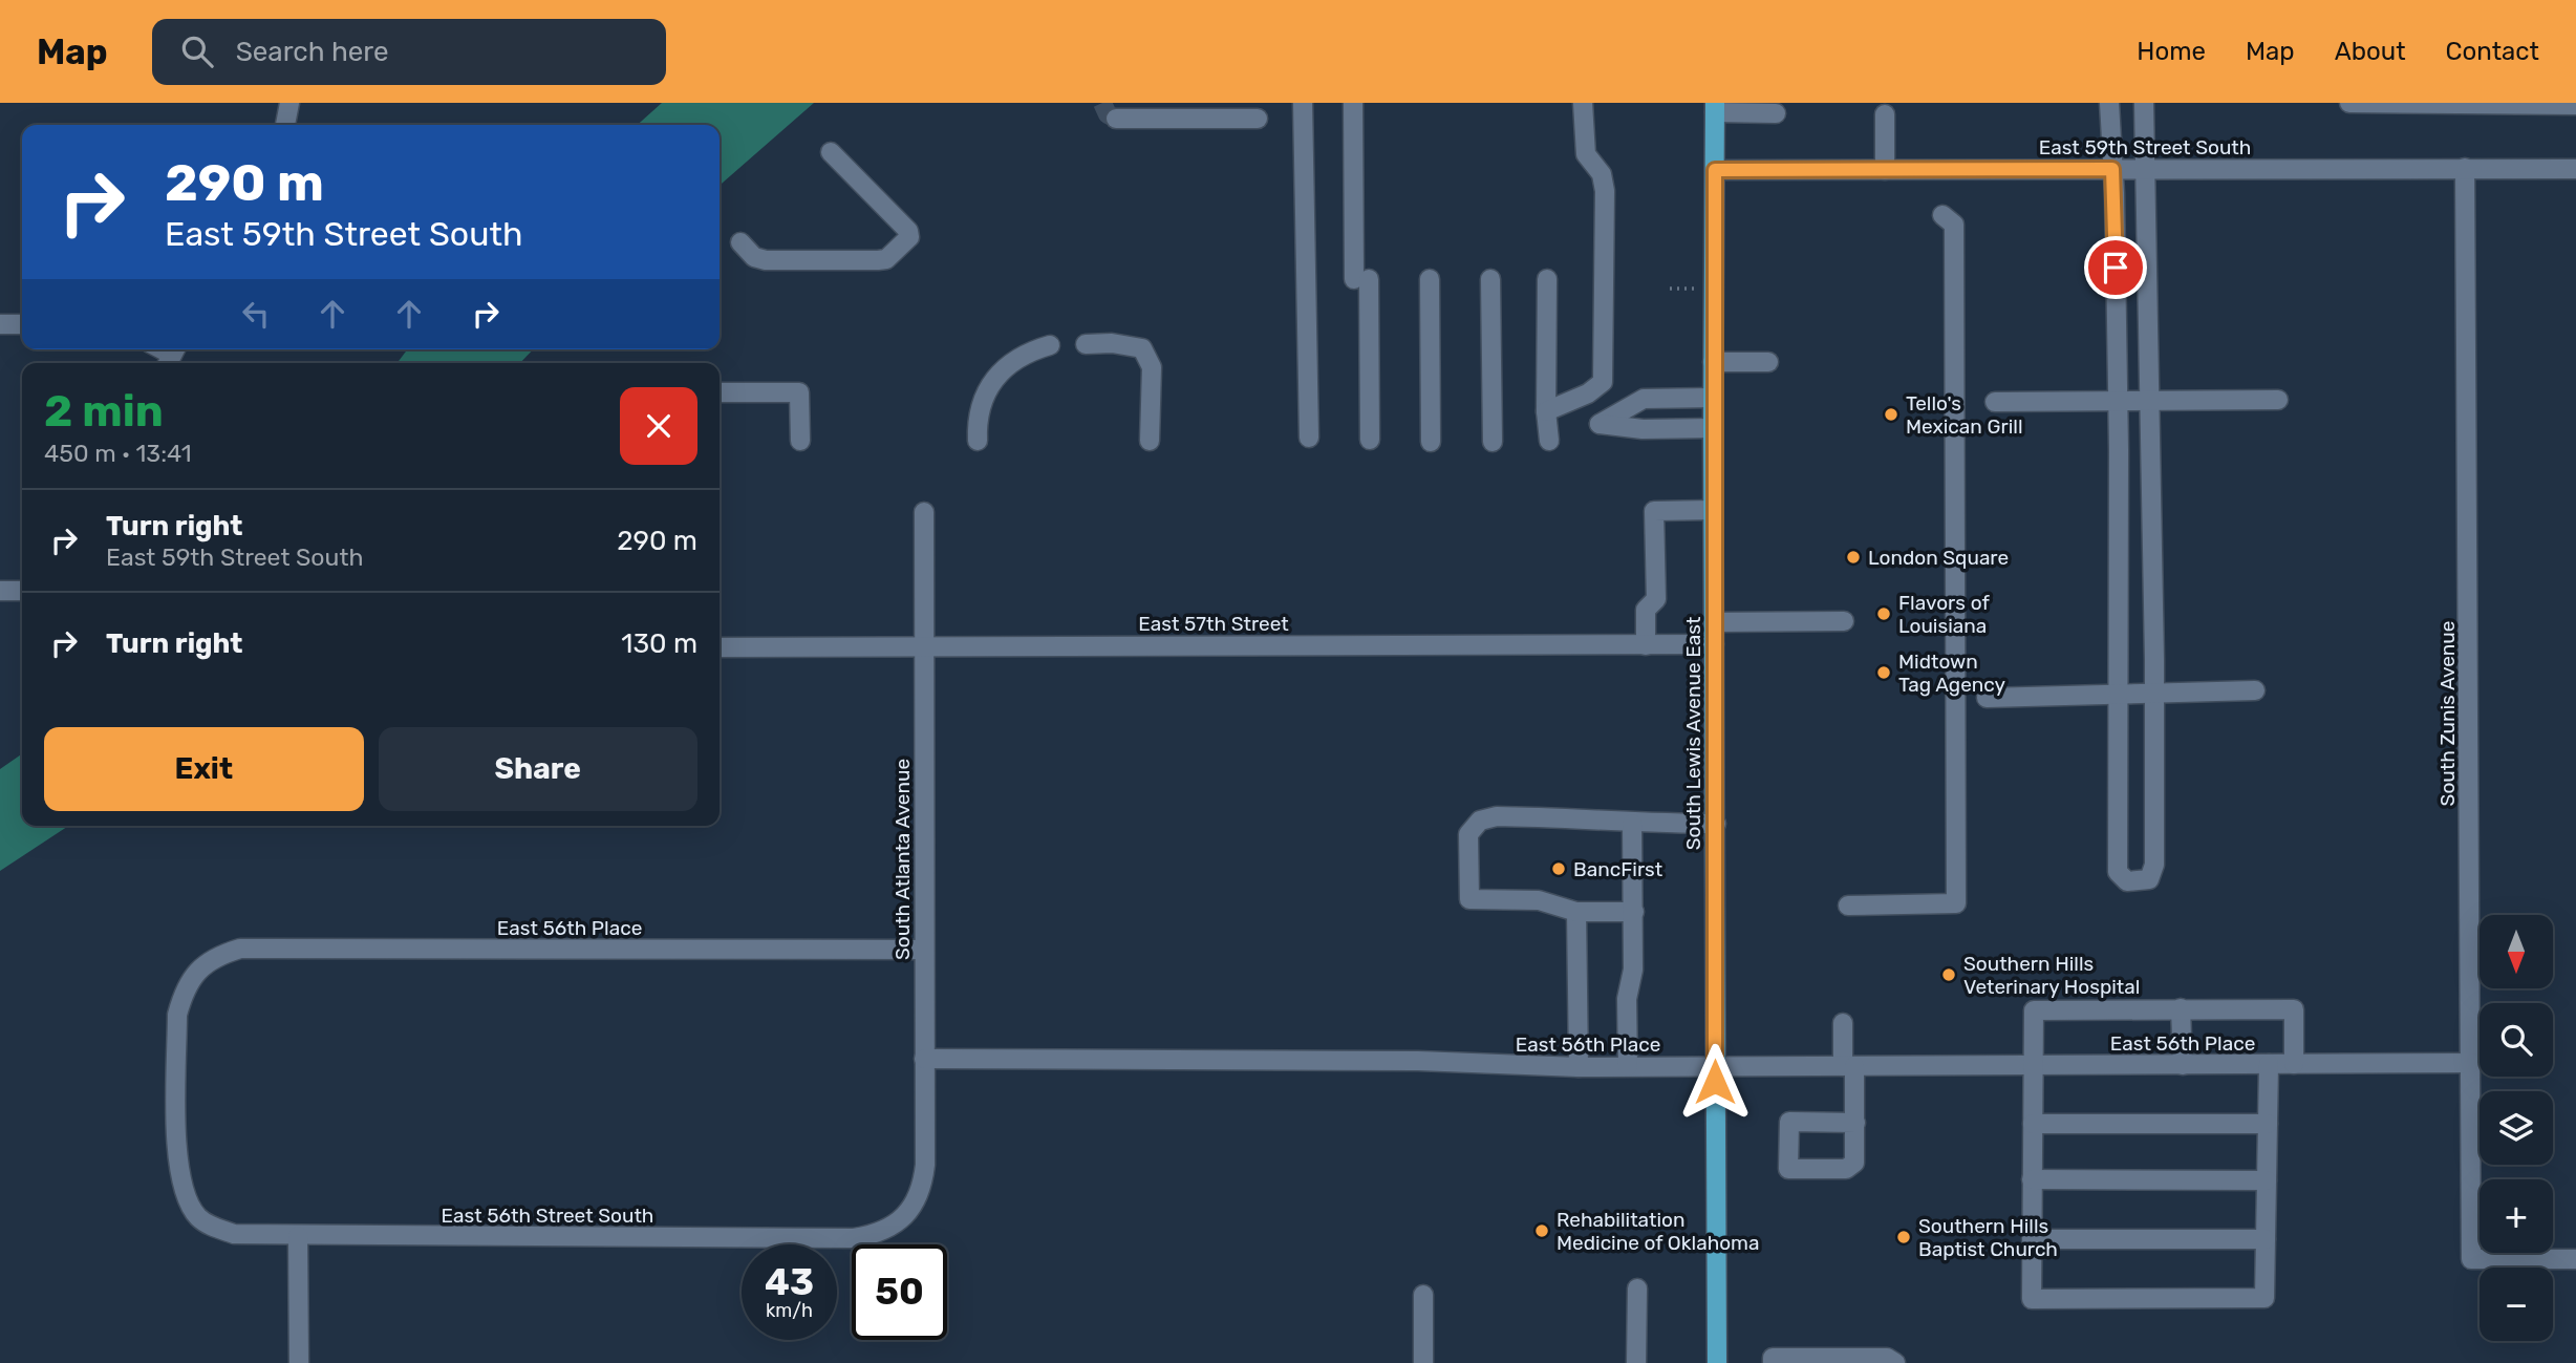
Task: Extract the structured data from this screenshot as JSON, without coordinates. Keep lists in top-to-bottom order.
{
  "streets": {
    "main road": ["South Lewis Avenue East"],
    "street": [
      "East 59th Street South",
      "East 57th Street",
      "South Zunis Avenue",
      "South Atlanta Avenue",
      "East 56th Place",
      "East 56th Street South"
    ]
  },
  "crossings": [
    ["East 59th Street South", "South Zunis Avenue"],
    ["East 59th Street South", "South Lewis Avenue East"],
    ["East 57th Street", "South Lewis Avenue East"],
    ["East 57th Street", "South Atlanta Avenue"],
    ["South Zunis Avenue", "East 56th Place"],
    ["South Lewis Avenue East", "East 56th Place"],
    ["South Atlanta Avenue", "East 56th Place"],
    ["South Atlanta Avenue", "East 56th Street South"],
    ["East 56th Place", "East 56th Street South"]
  ],
  "places": [
    "Tello's Mexican Grill",
    "London Square",
    "Flavors of Louisiana",
    "Midtown Tag Agency",
    "BancFirst",
    "Southern Hills Veterinary Hospital",
    "Rehabilitation Medicine of Oklahoma",
    "Southern Hills Baptist Church"
  ],
  "north": "bottom",
  "page": {
    "header": "Map",
    "search": "Search here",
    "nav": [
      "Home",
      "Map",
      "About",
      "Contact"
    ],
    "turn": ["290 m", "East 59th Street South"],
    "heading": ["2 min", "450 m · 13:41"],
    "list": [
      {
        "name": "Turn right",
        "note": "East 59th Street South",
        "value": "290 m"
      },
      {
        "name": "Turn right",
        "value": "130 m"
      }
    ],
    "buttons": ["Exit", "Share"],
    "map_buttons": ["+", "−"],
    "speed": "43 km/h",
    "limit": "50"
  }
}
